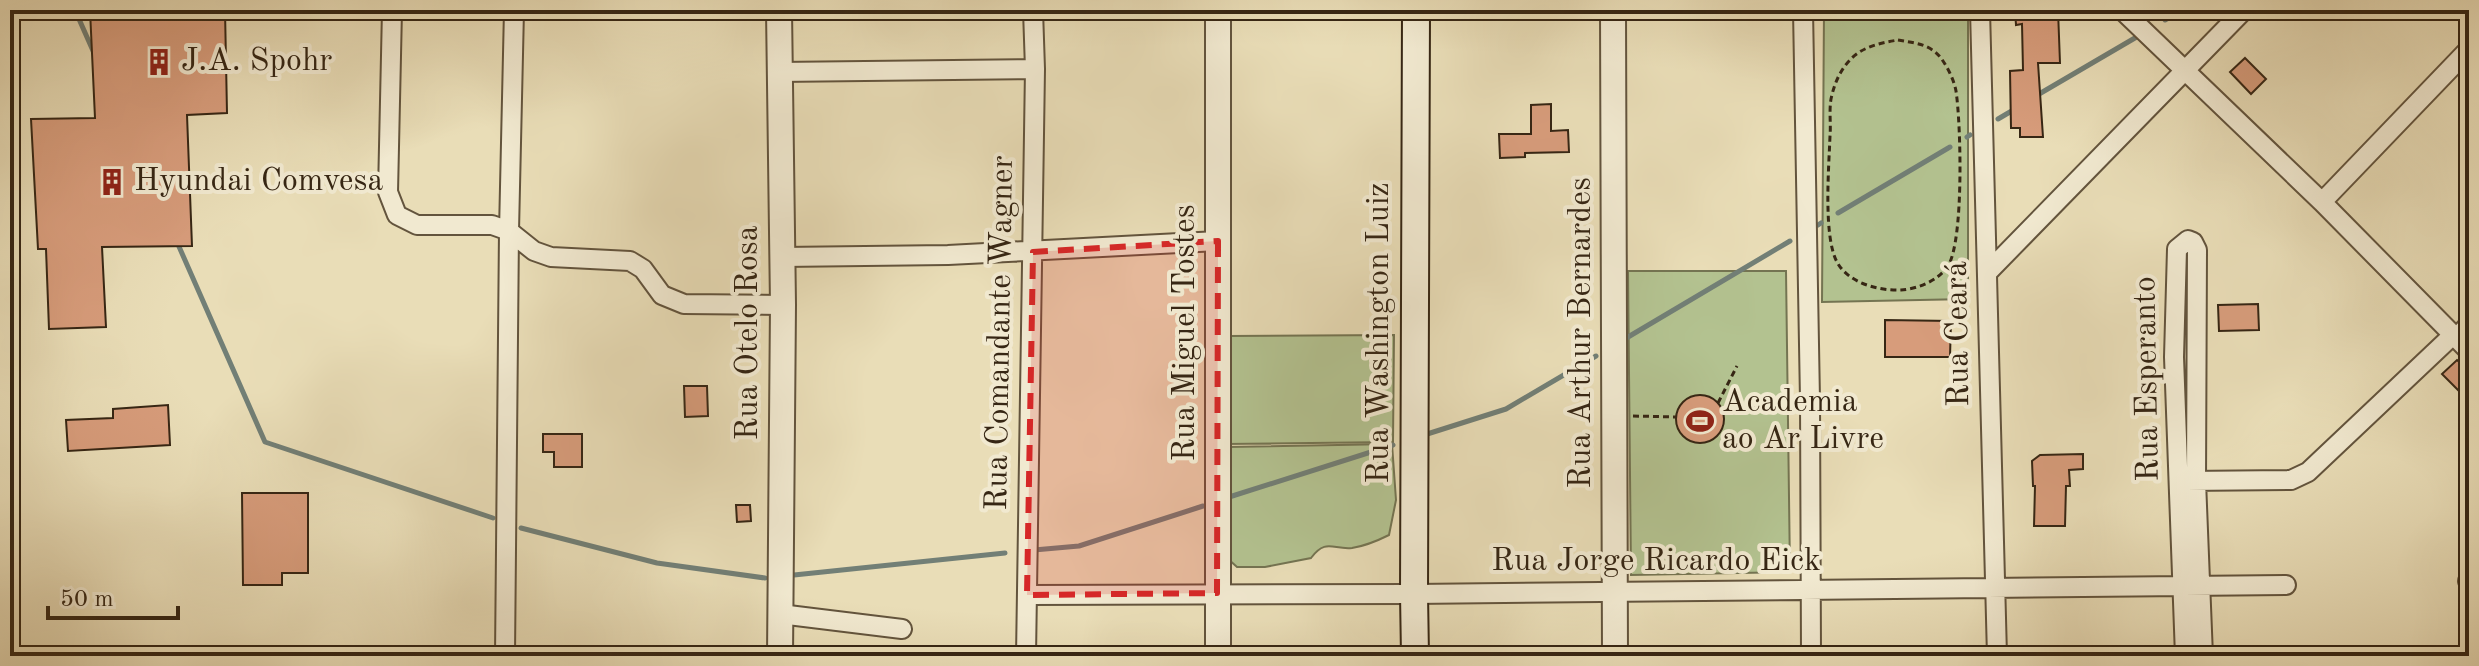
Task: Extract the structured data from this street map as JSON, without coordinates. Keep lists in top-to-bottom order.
{
  "streets": {
    "main road": ["Rua Washington Luiz"],
    "street": [
      "Rua Otelo Rosa",
      "Rua Comandante Wagner",
      "Rua Miguel Tostes",
      "Rua Arthur Bernardes",
      "Rua Ceará",
      "Rua Esperanto",
      "Rua Jorge Ricardo Eick"
    ]
  },
  "crossings": [
    ["Rua Comandante Wagner", "Rua Jorge Ricardo Eick"],
    ["Rua Miguel Tostes", "Rua Jorge Ricardo Eick"],
    ["Rua Washington Luiz", "Rua Jorge Ricardo Eick"],
    ["Rua Arthur Bernardes", "Rua Jorge Ricardo Eick"],
    ["Rua Ceará", "Rua Jorge Ricardo Eick"],
    ["Rua Esperanto", "Rua Jorge Ricardo Eick"]
  ],
  "places": {
    "building": ["J.A. Spohr", "Hyundai Comvesa"],
    "sports": ["Academia ao Ar Livre"]
  },
  "scale_bar": "50 m"
}
